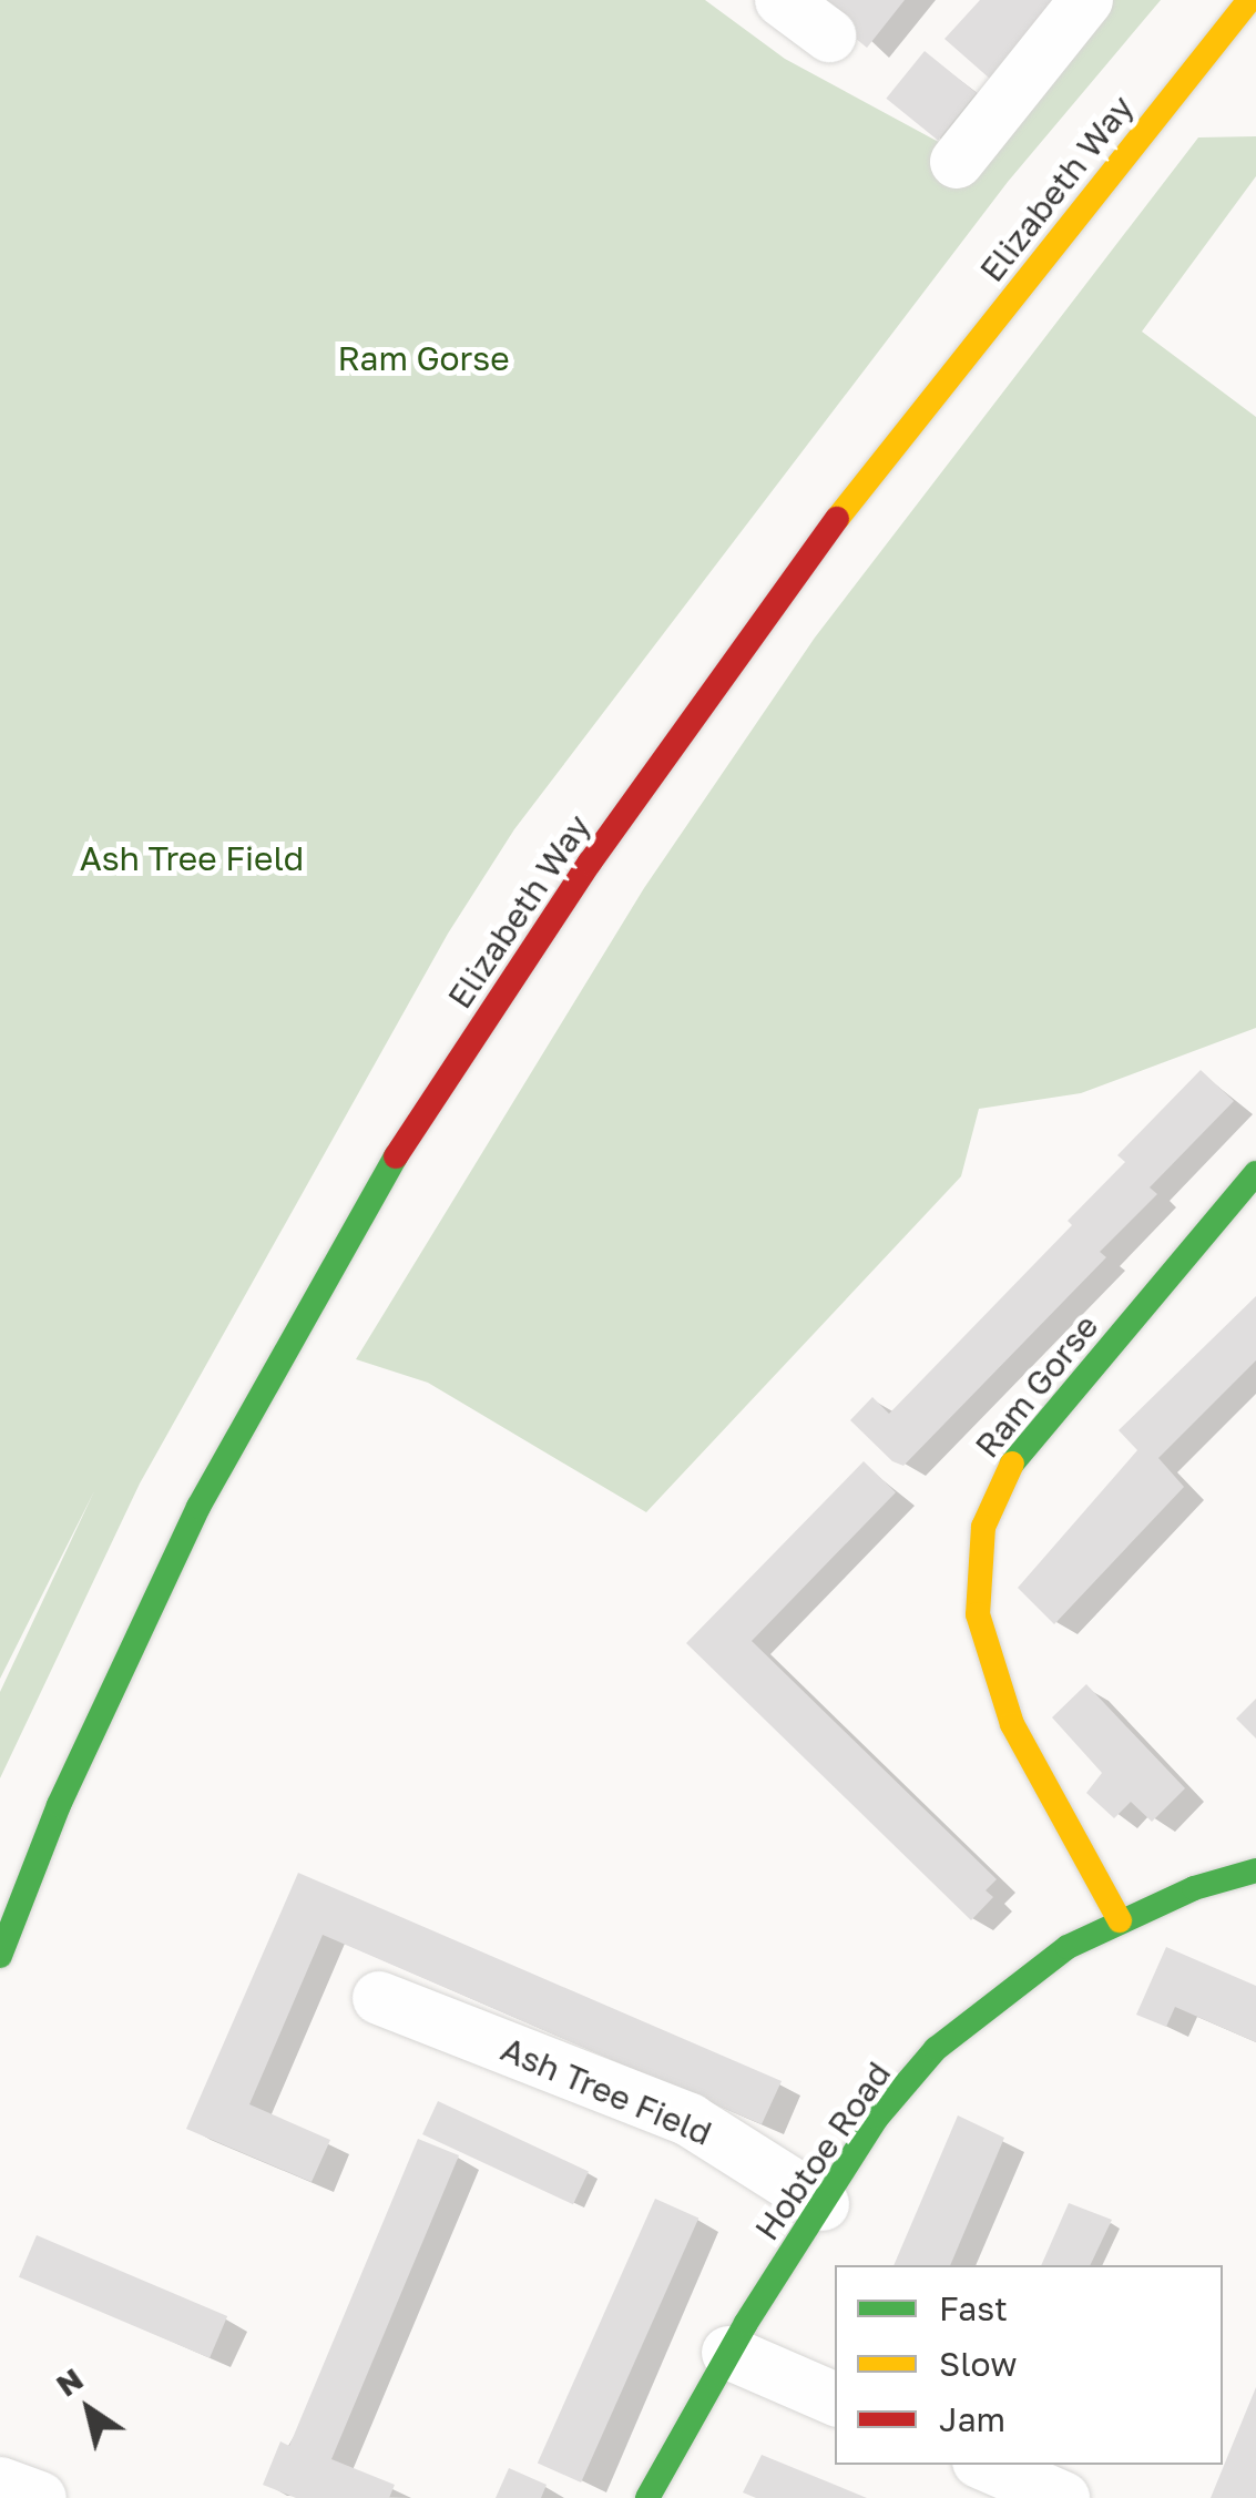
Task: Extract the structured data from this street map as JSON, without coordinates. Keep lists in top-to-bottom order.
{
  "streets": {
    "main road": ["Elizabeth Way", "Ram Gorse", "Hobtoe Road"],
    "street": ["Ash Tree Field"]
  },
  "crossings": [
    ["Ram Gorse", "Hobtoe Road"],
    ["Ash Tree Field", "Hobtoe Road"]
  ],
  "parks": ["Ram Gorse", "Ash Tree Field"],
  "legend": ["Fast", "Slow", "Jam"],
  "north": "top left"
}
